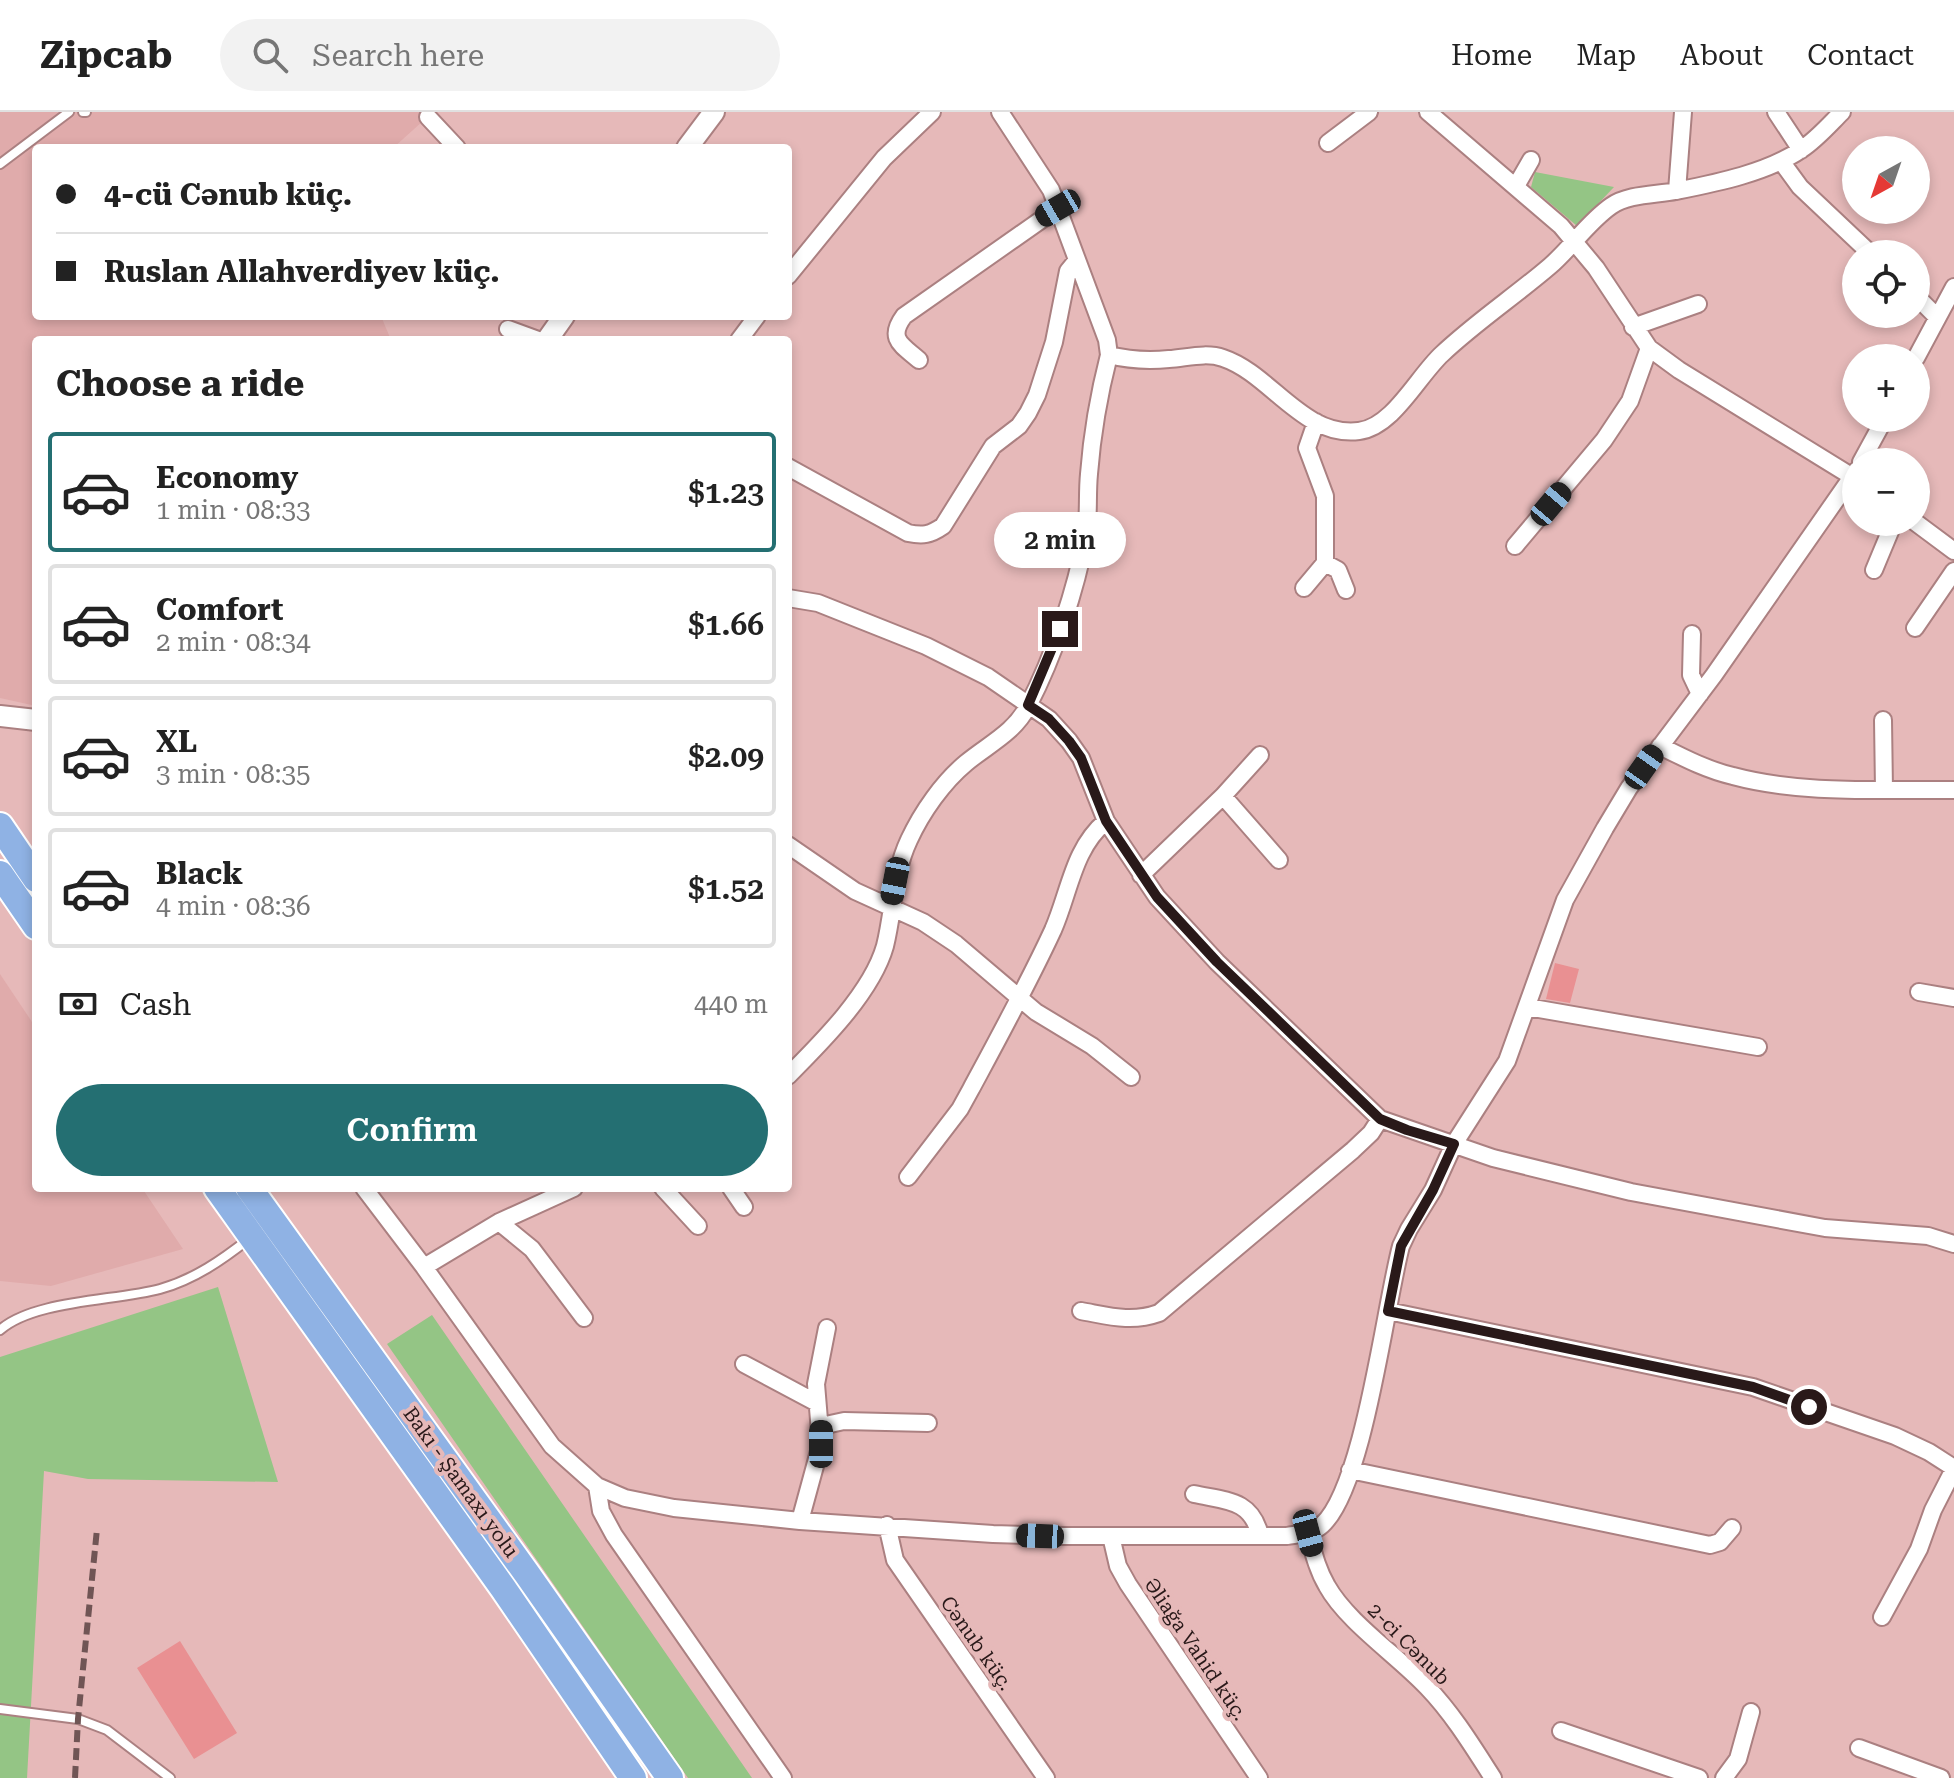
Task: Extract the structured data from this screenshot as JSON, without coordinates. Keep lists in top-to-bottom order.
{
  "streets": {
    "highway": ["Bakı - Şamaxı yolu"],
    "street": ["Cənub küç.", "2-ci Cənub", "Əliağa Vahid küç."]
  },
  "north": "bottom left",
  "page": {
    "header": "Zipcab",
    "search": "Search here",
    "nav": [
      "Home",
      "Map",
      "About",
      "Contact"
    ],
    "map_buttons": ["+", "−"],
    "banner": ["4-cü Cənub küç.", "Ruslan Allahverdiyev küç."],
    "heading": "Choose a ride",
    "list": [
      {
        "name": "Economy",
        "note": "1 min · 08:33",
        "value": "$1.23"
      },
      {
        "name": "Comfort",
        "note": "2 min · 08:34",
        "value": "$1.66"
      },
      {
        "name": "XL",
        "note": "3 min · 08:35",
        "value": "$2.09"
      },
      {
        "name": "Black",
        "note": "4 min · 08:36",
        "value": "$1.52"
      }
    ],
    "bubble": "2 min",
    "pay": ["Cash", "440 m"],
    "buttons": "Confirm"
  }
}
